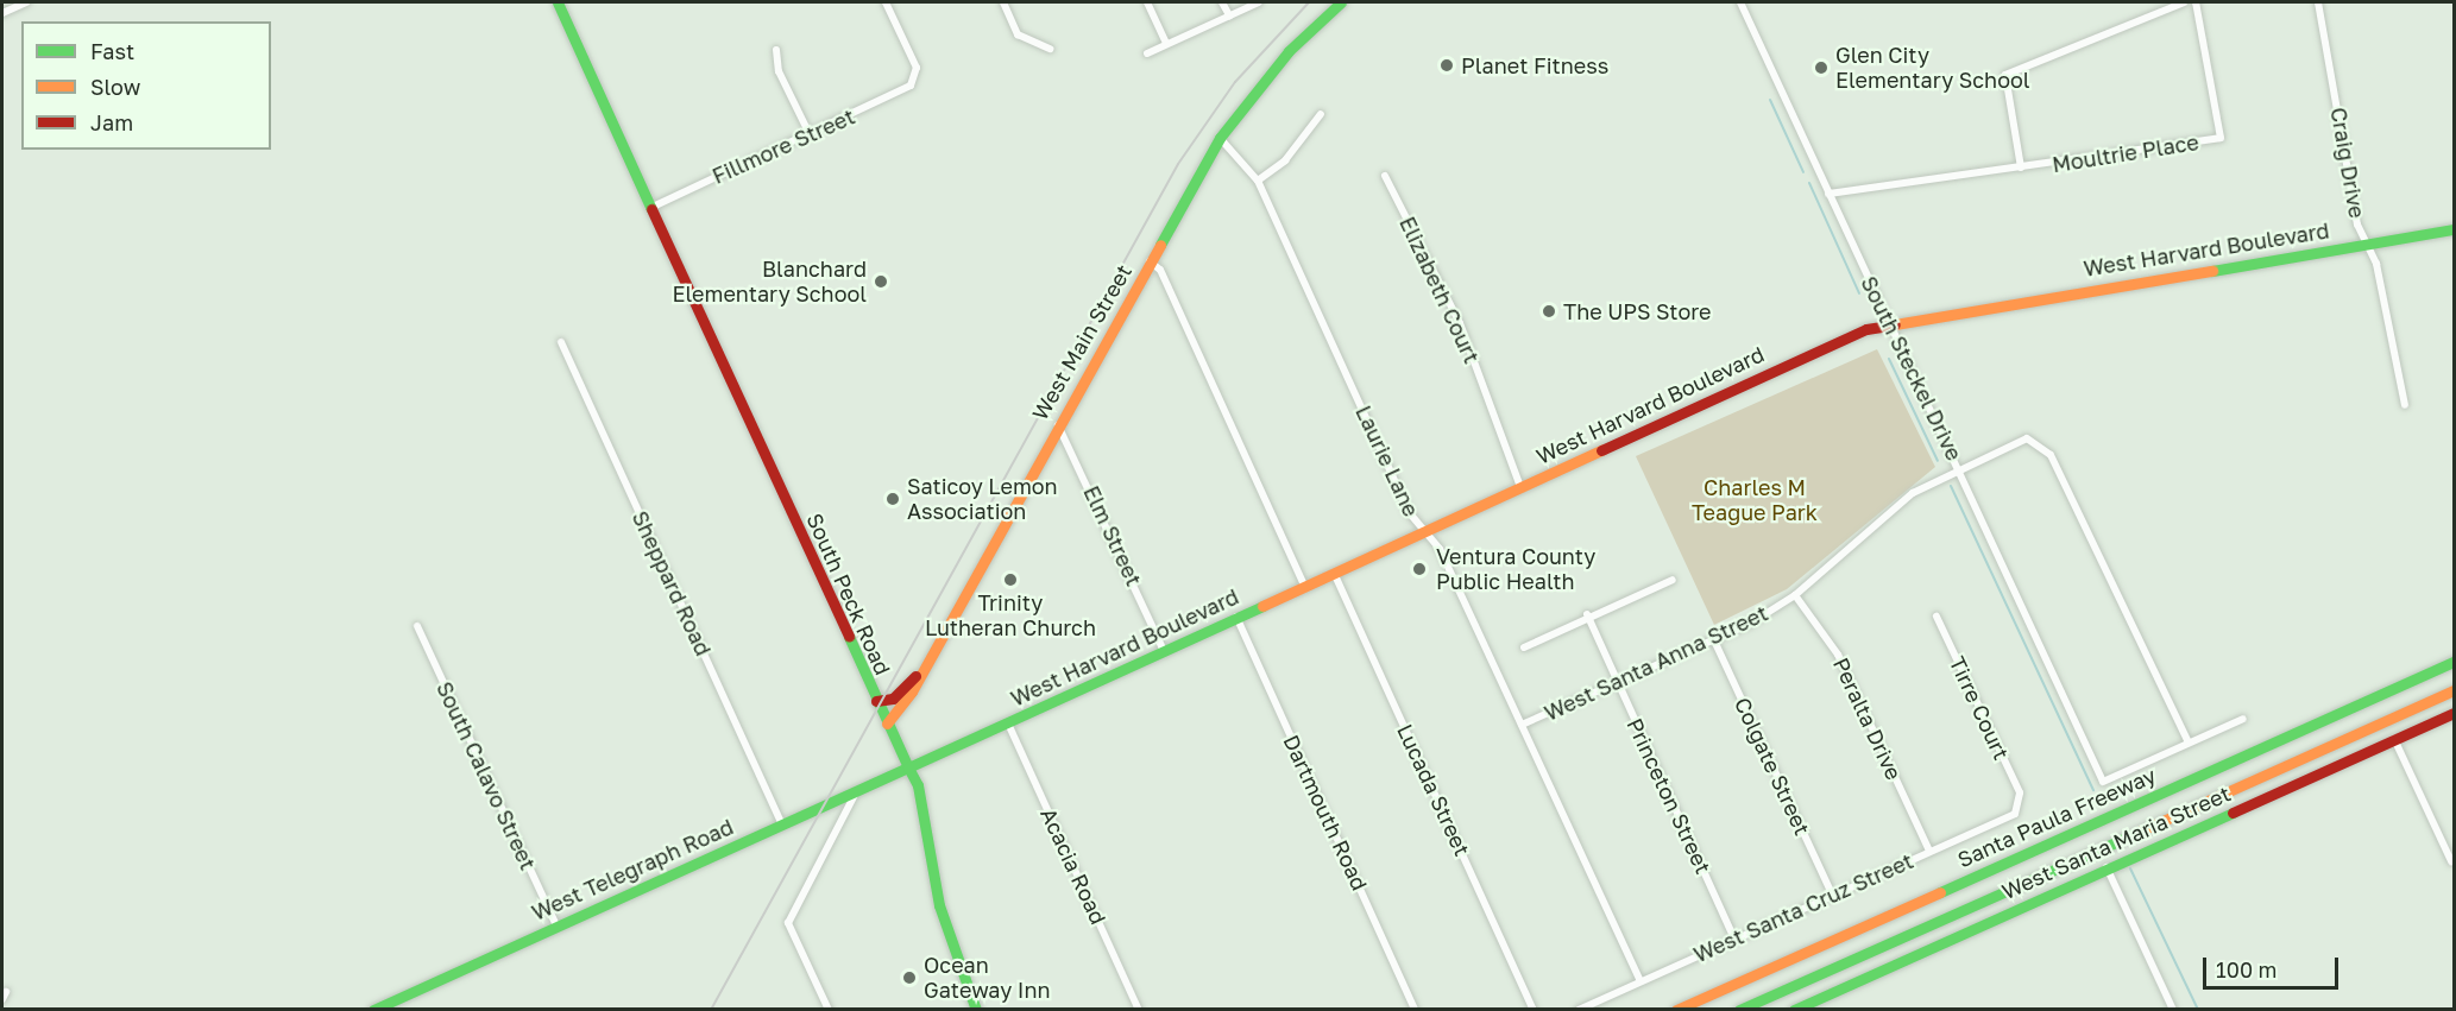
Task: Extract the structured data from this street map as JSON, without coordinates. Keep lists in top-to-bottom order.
{
  "streets": {
    "main road": [
      "West Harvard Boulevard",
      "West Main Street",
      "South Peck Road",
      "Santa Paula Freeway",
      "West Santa Maria Street",
      "West Telegraph Road"
    ],
    "street": [
      "Fillmore Street",
      "Moultrie Place",
      "Craig Drive",
      "Elizabeth Court",
      "South Steckel Drive",
      "Laurie Lane",
      "Elm Street",
      "Sheppard Road",
      "West Santa Anna Street",
      "Tirre Court",
      "Peralta Drive",
      "Colgate Street",
      "South Calavo Street",
      "Lucada Street",
      "Princeton Street",
      "Dartmouth Road",
      "Acacia Road",
      "West Santa Cruz Street"
    ]
  },
  "crossings": [
    ["Fillmore Street", "South Peck Road"],
    ["Moultrie Place", "South Steckel Drive"],
    ["Craig Drive", "West Harvard Boulevard"],
    ["West Harvard Boulevard", "Elizabeth Court"],
    ["West Harvard Boulevard", "South Steckel Drive"],
    ["West Harvard Boulevard", "Laurie Lane"],
    ["West Harvard Boulevard", "Elm Street"],
    ["West Harvard Boulevard", "South Peck Road"],
    ["West Harvard Boulevard", "Lucada Street"],
    ["West Harvard Boulevard", "Dartmouth Road"],
    ["West Harvard Boulevard", "Acacia Road"],
    ["West Harvard Boulevard", "West Telegraph Road"],
    ["West Main Street", "Laurie Lane"],
    ["West Main Street", "Elm Street"],
    ["West Main Street", "South Peck Road"],
    ["South Steckel Drive", "West Santa Anna Street"],
    ["Laurie Lane", "West Santa Anna Street"],
    ["Laurie Lane", "West Santa Cruz Street"],
    ["Sheppard Road", "West Telegraph Road"],
    ["South Peck Road", "West Telegraph Road"],
    ["West Santa Anna Street", "Peralta Drive"],
    ["West Santa Anna Street", "Colgate Street"],
    ["West Santa Anna Street", "Princeton Street"],
    ["Tirre Court", "West Santa Cruz Street"],
    ["Peralta Drive", "West Santa Cruz Street"],
    ["Colgate Street", "West Santa Cruz Street"],
    ["South Calavo Street", "West Telegraph Road"],
    ["Princeton Street", "West Santa Cruz Street"]
  ],
  "parks": ["Charles M Teague Park"],
  "places": [
    "Planet Fitness",
    "Glen City Elementary School",
    "Blanchard Elementary School",
    "The UPS Store",
    "Saticoy Lemon Association",
    "Ventura County Public Health",
    "Trinity Lutheran Church",
    "Ocean Gateway Inn"
  ],
  "legend": ["Fast", "Slow", "Jam"],
  "scale_bar": "100 m"
}
